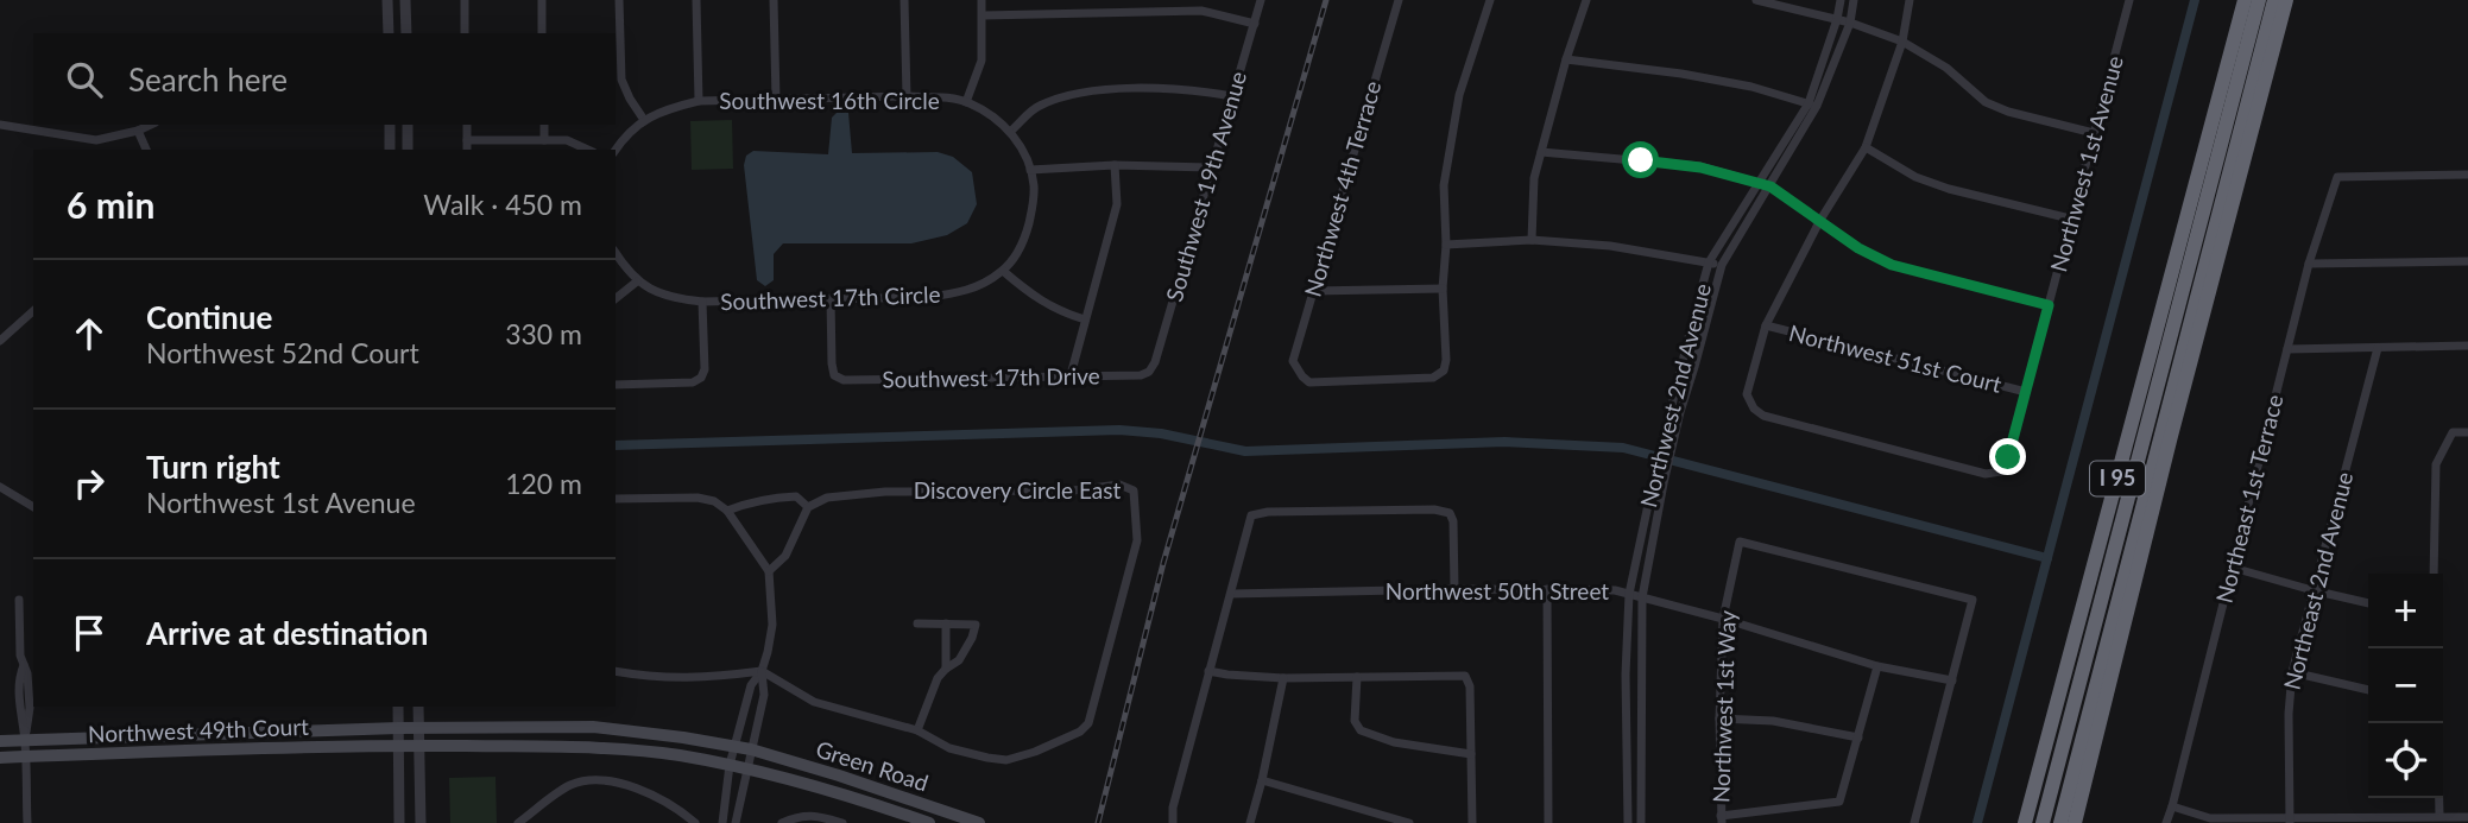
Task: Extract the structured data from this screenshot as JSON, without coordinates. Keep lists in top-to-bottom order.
{
  "streets": {
    "highway": ["I 95"],
    "main road": ["Northwest 49th Court", "Green Road"],
    "street": [
      "Southwest 16th Circle",
      "Northwest 1st Avenue",
      "Southwest 19th Avenue",
      "Northwest 4th Terrace",
      "Southwest 17th Circle",
      "Northwest 51st Court",
      "Southwest 17th Drive",
      "Northwest 2nd Avenue",
      "Discovery Circle East",
      "Northeast 1st Terrace",
      "Northeast 2nd Avenue",
      "Northwest 50th Street",
      "Northwest 1st Way"
    ]
  },
  "crossings": [
    ["Northwest 1st Avenue", "Northwest 51st Court"],
    ["Southwest 19th Avenue", "Southwest 17th Drive"],
    ["Southwest 17th Circle", "Southwest 17th Drive"],
    ["Northwest 2nd Avenue", "Northwest 50th Street"],
    ["Northwest 50th Street", "Northwest 1st Way"],
    ["Northwest 49th Court", "Green Road"]
  ],
  "page": {
    "search": "Search here",
    "heading": ["6 min", "Walk · 450 m"],
    "list": [
      ["Continue", "Northwest 52nd Court", "330 m"],
      ["Turn right", "Northwest 1st Avenue", "120 m"],
      "Arrive at destination"
    ],
    "map_buttons": ["+", "−"]
  }
}
